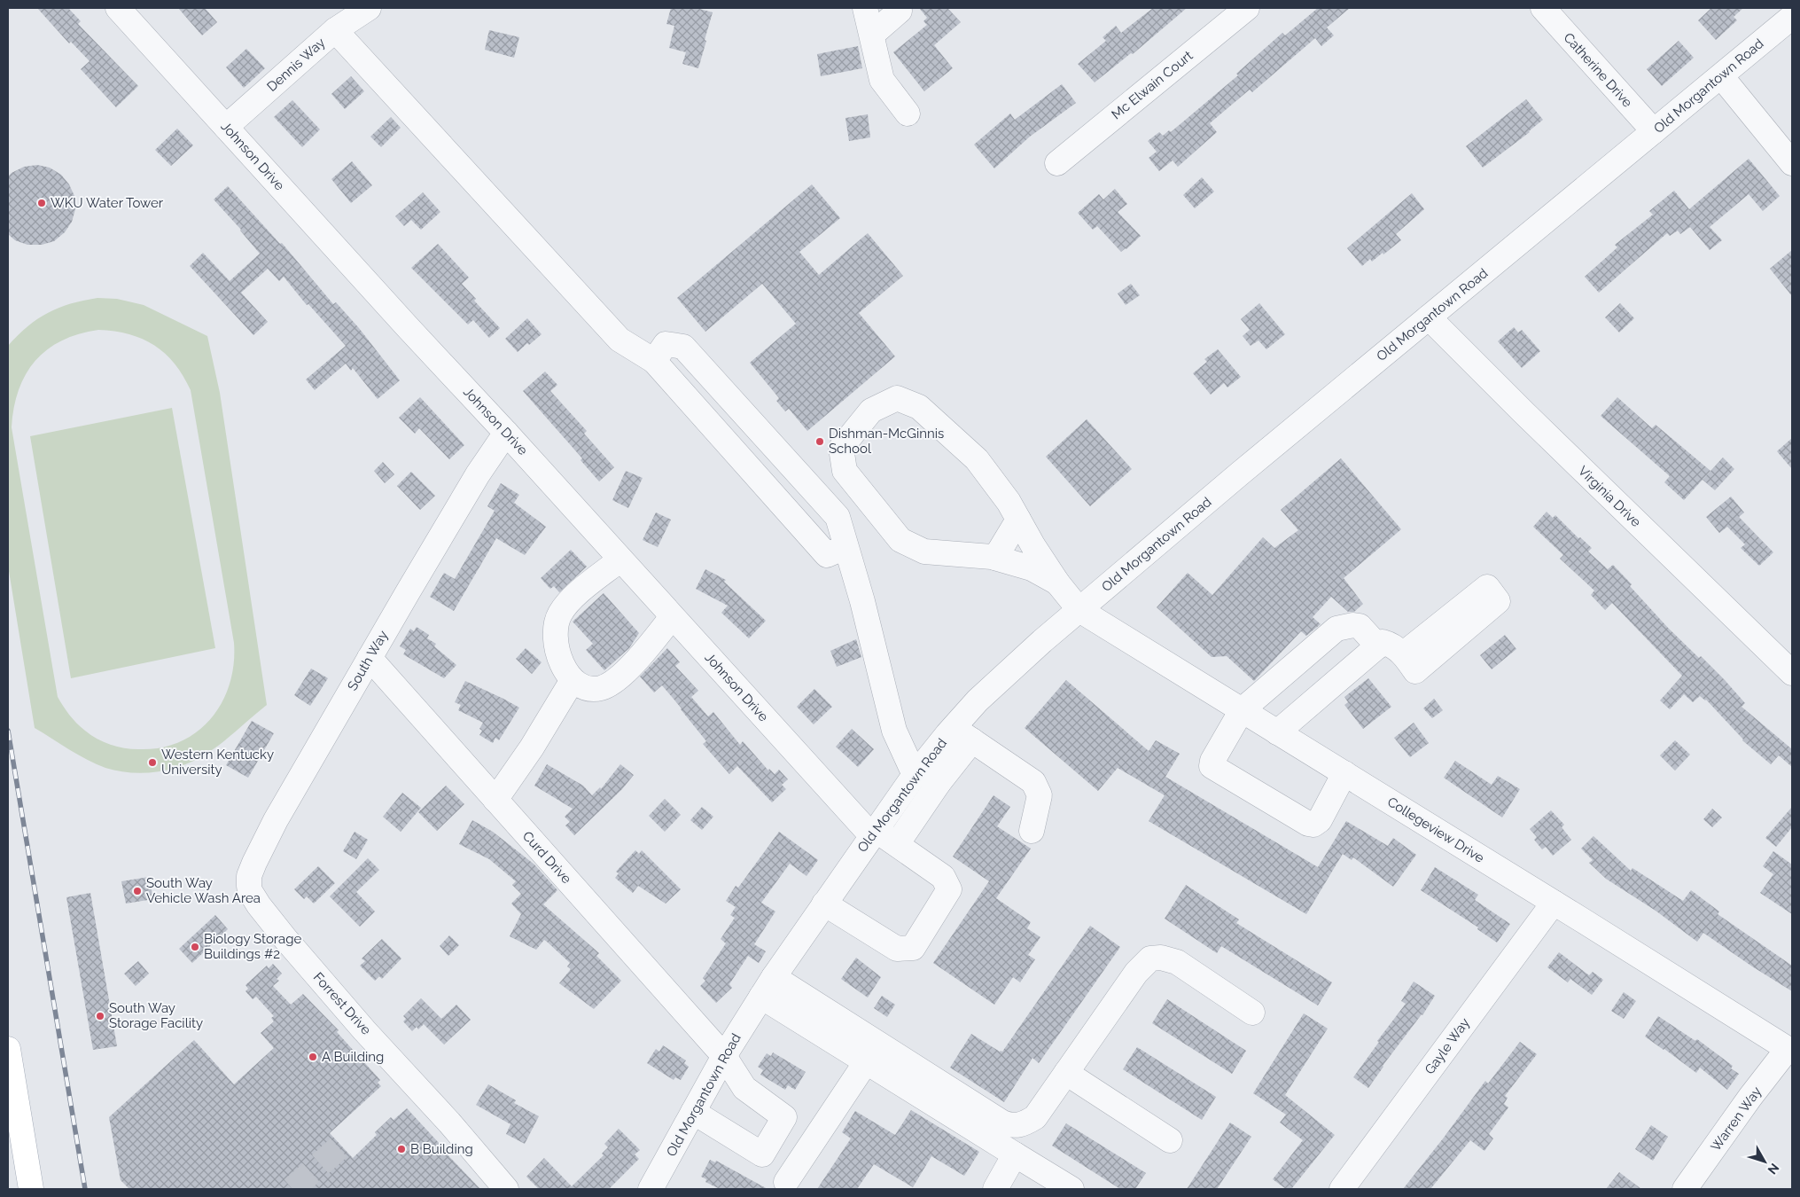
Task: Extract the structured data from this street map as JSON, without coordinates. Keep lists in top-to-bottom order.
{
  "streets": {
    "street": [
      "Dennis Way",
      "Catherine Drive",
      "Mc Elwain Court",
      "Old Morgantown Road",
      "Johnson Drive",
      "Virginia Drive",
      "South Way",
      "Collegeview Drive",
      "Curd Drive",
      "Forrest Drive",
      "Gayle Way",
      "Warren Way"
    ]
  },
  "crossings": [
    ["Dennis Way", "Johnson Drive"],
    ["Catherine Drive", "Old Morgantown Road"],
    ["Old Morgantown Road", "Johnson Drive"],
    ["Old Morgantown Road", "Virginia Drive"],
    ["Old Morgantown Road", "Collegeview Drive"],
    ["Old Morgantown Road", "Curd Drive"],
    ["Johnson Drive", "South Way"],
    ["South Way", "Curd Drive"],
    ["South Way", "Forrest Drive"],
    ["Collegeview Drive", "Gayle Way"],
    ["Collegeview Drive", "Warren Way"]
  ],
  "places": [
    "WKU Water Tower",
    "Dishman-McGinnis School",
    "Western Kentucky University",
    "South Way Vehicle Wash Area",
    "Biology Storage Buildings #2",
    "South Way Storage Facility",
    "A Building",
    "B Building"
  ],
  "north": "bottom right"
}
